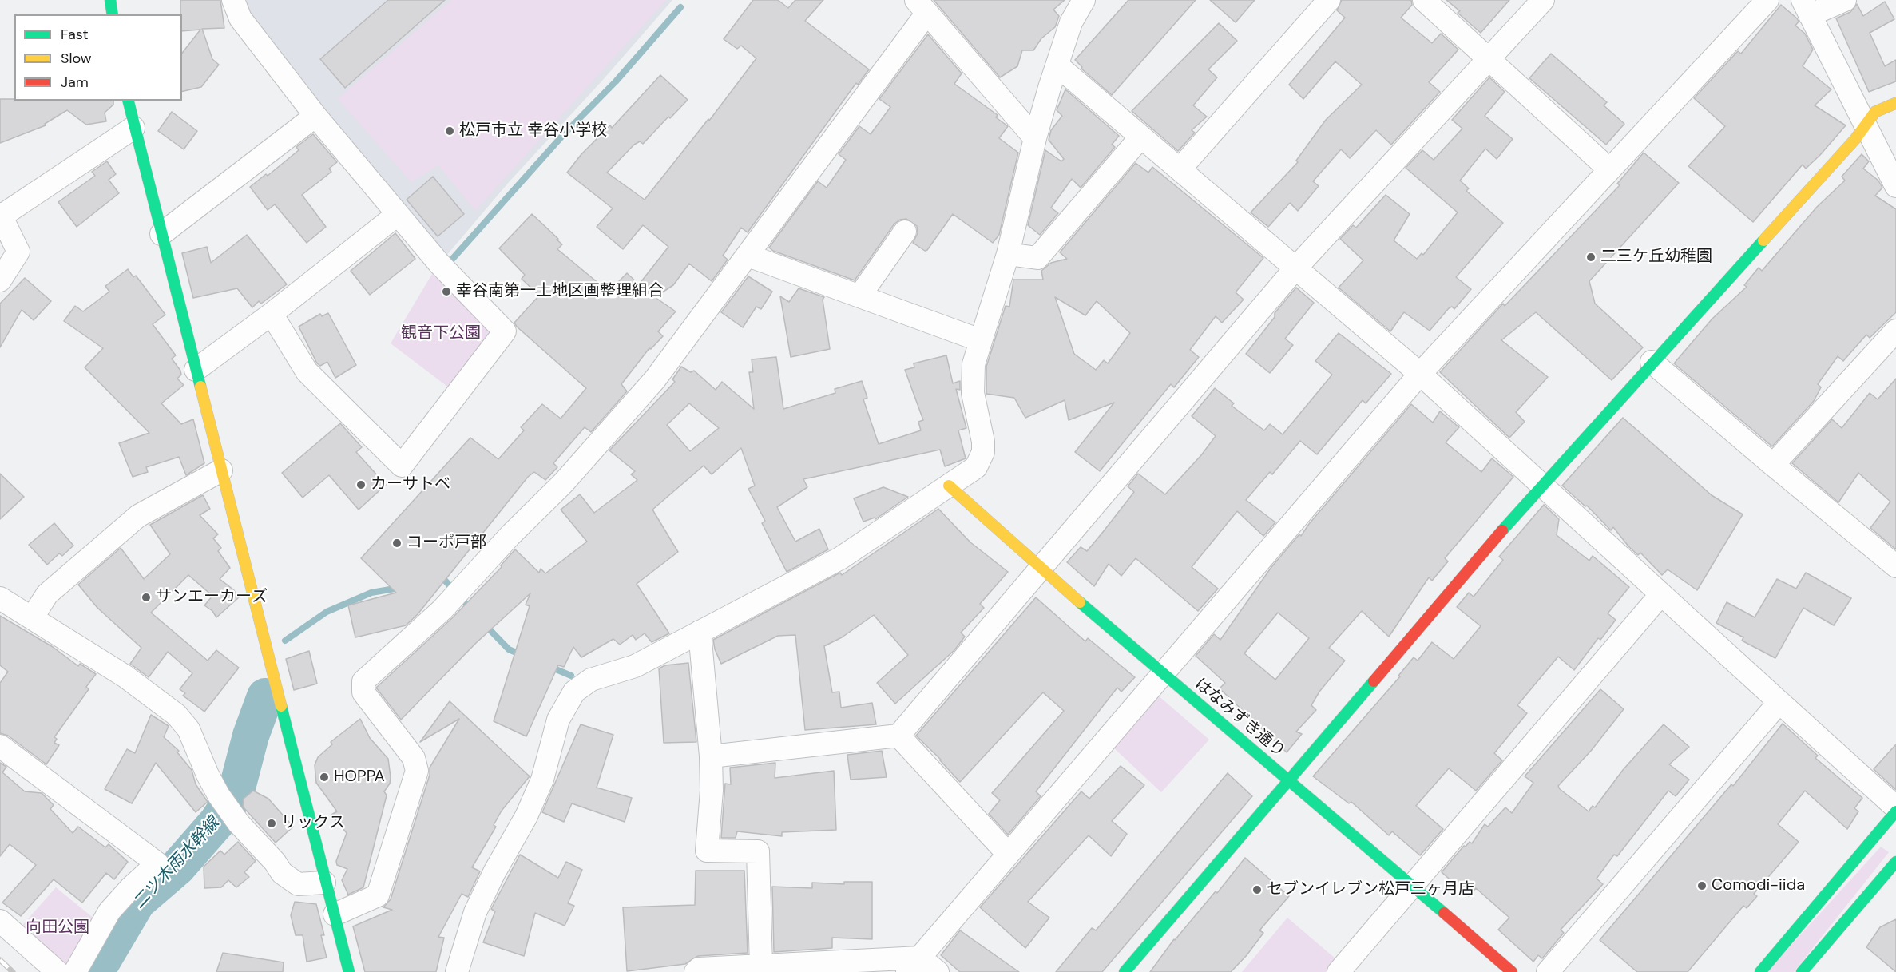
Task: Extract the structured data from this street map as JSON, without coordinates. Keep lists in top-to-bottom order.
{
  "streets": {
    "street": ["はなみずき通り"]
  },
  "water": ["二ツ木雨水幹線"],
  "parks": ["観音下公園", "向田公園"],
  "places": [
    "松戸市立 幸谷小学校",
    "二三ケ丘幼稚園",
    "幸谷南第一土地区画整理組合",
    "カーサトベ",
    "コーポ戸部",
    "サンエーカーズ",
    "HOPPA",
    "リックス",
    "Comodi-iida",
    "セブンイレブン松戸三ヶ月店"
  ],
  "legend": ["Fast", "Slow", "Jam"]
}
